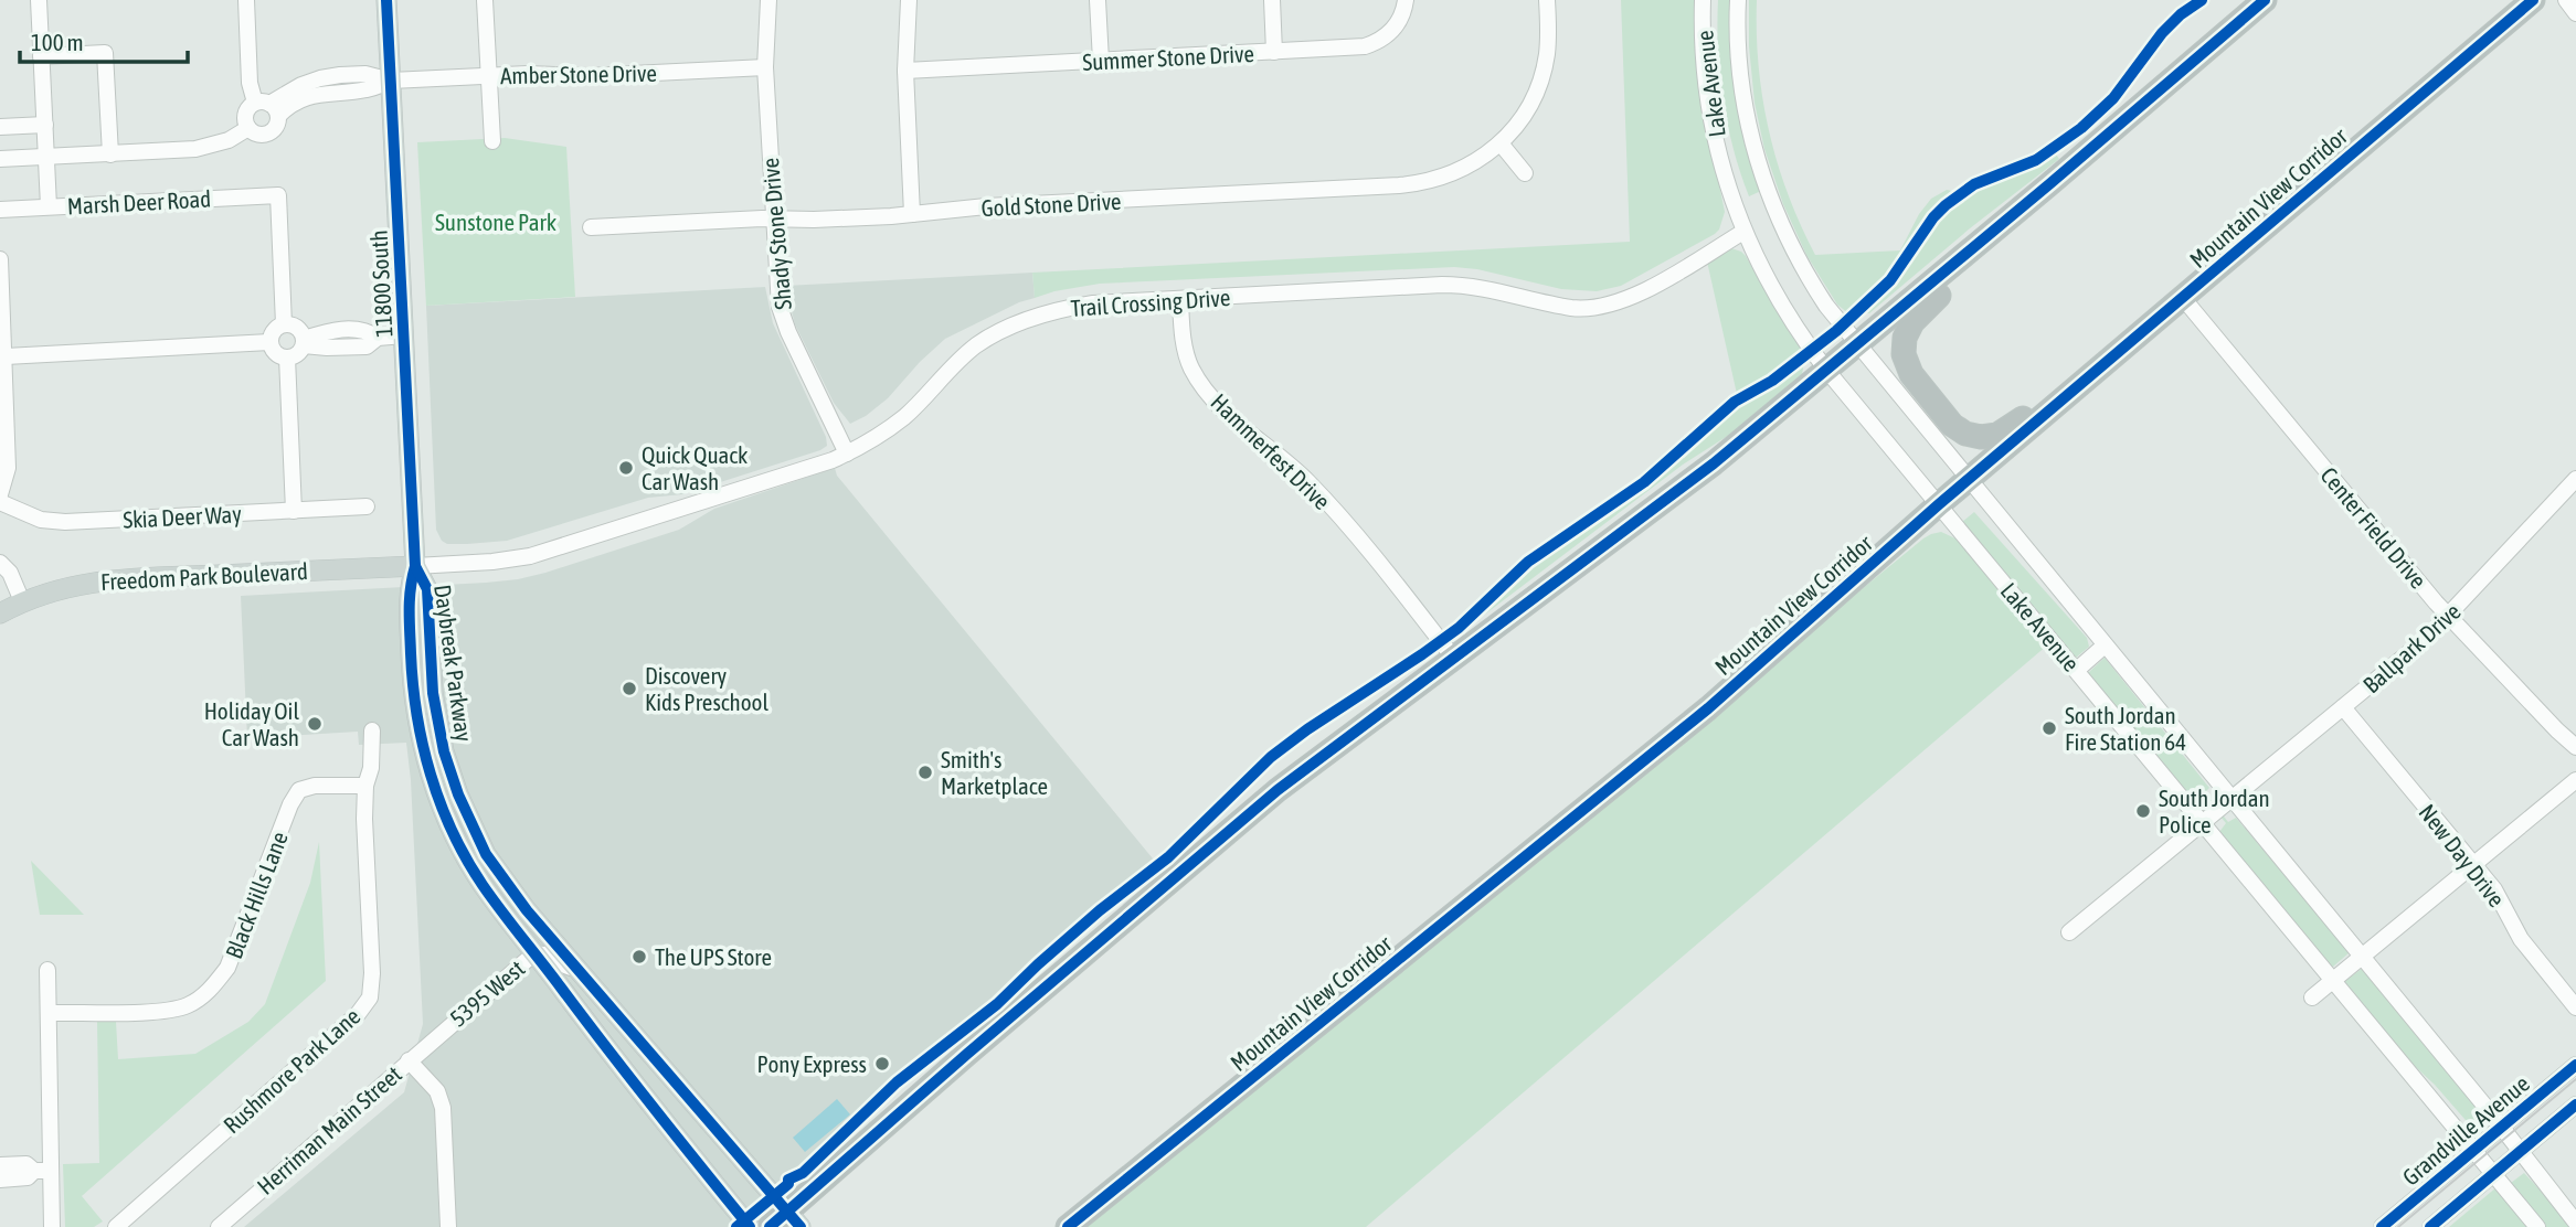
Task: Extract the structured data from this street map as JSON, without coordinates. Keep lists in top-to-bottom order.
{
  "streets": {
    "highway": ["Mountain View Corridor"],
    "main road": ["11800 South", "Freedom Park Boulevard", "Daybreak Parkway"],
    "street": [
      "Summer Stone Drive",
      "Amber Stone Drive",
      "Lake Avenue",
      "Marsh Deer Road",
      "Gold Stone Drive",
      "Shady Stone Drive",
      "Trail Crossing Drive",
      "Hammerfest Drive",
      "Skia Deer Way",
      "Center Field Drive",
      "Ballpark Drive",
      "New Day Drive",
      "Black Hills Lane",
      "5395 West",
      "Rushmore Park Lane",
      "Herriman Main Street",
      "Grandville Avenue"
    ]
  },
  "crossings": [
    ["Amber Stone Drive", "Shady Stone Drive"],
    ["Amber Stone Drive", "11800 South"],
    ["Lake Avenue", "Mountain View Corridor"],
    ["Lake Avenue", "Trail Crossing Drive"],
    ["Lake Avenue", "Ballpark Drive"],
    ["Lake Avenue", "Grandville Avenue"],
    ["Mountain View Corridor", "Center Field Drive"],
    ["Gold Stone Drive", "Shady Stone Drive"],
    ["Shady Stone Drive", "Trail Crossing Drive"],
    ["11800 South", "Trail Crossing Drive"],
    ["11800 South", "Freedom Park Boulevard"],
    ["11800 South", "Daybreak Parkway"],
    ["Trail Crossing Drive", "Hammerfest Drive"],
    ["Trail Crossing Drive", "Freedom Park Boulevard"],
    ["Trail Crossing Drive", "Daybreak Parkway"],
    ["Center Field Drive", "Ballpark Drive"],
    ["Freedom Park Boulevard", "Daybreak Parkway"],
    ["Ballpark Drive", "New Day Drive"],
    ["Daybreak Parkway", "5395 West"],
    ["Black Hills Lane", "Rushmore Park Lane"],
    ["5395 West", "Herriman Main Street"]
  ],
  "parks": ["Sunstone Park"],
  "places": [
    "Quick Quack Car Wash",
    "Discovery Kids Preschool",
    "Holiday Oil Car Wash",
    "South Jordan Fire Station 64",
    "Smith's Marketplace",
    "South Jordan Police",
    "The UPS Store",
    "Pony Express"
  ],
  "scale_bar": "100 m"
}
